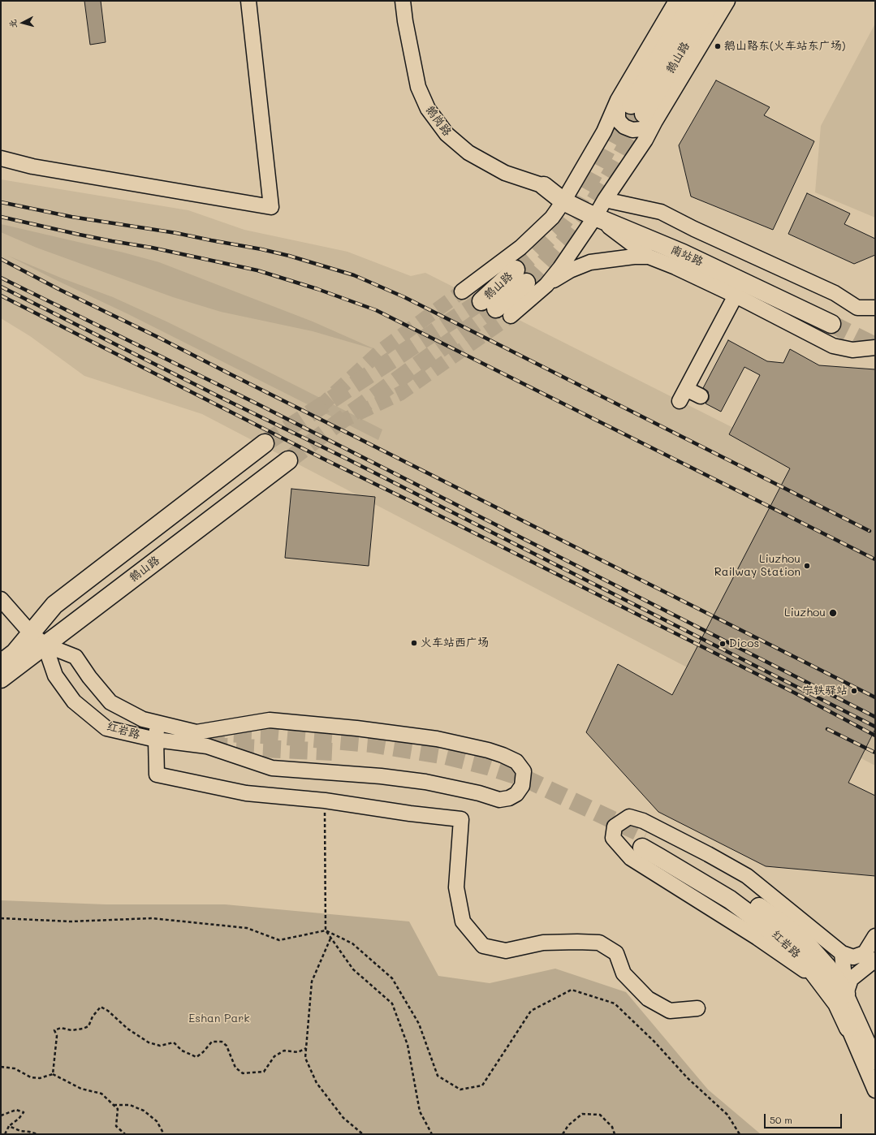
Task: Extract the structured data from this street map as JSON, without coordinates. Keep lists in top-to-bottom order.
{
  "streets": {
    "main road": ["鹅山路", "南站路", "红岩路"],
    "street": ["鹅岗路"]
  },
  "crossings": [
    ["鹅山路", "红岩路"],
    ["鹅岗路", "南站路"]
  ],
  "parks": ["Eshan Park"],
  "places": [
    "鹅山路东(火车站东广场)",
    "Liuzhou Railway Station",
    "Liuzhou",
    "火车站西广场",
    "Dicos",
    "宁铁驿站"
  ],
  "scale_bar": "50 m",
  "north": "left"
}
